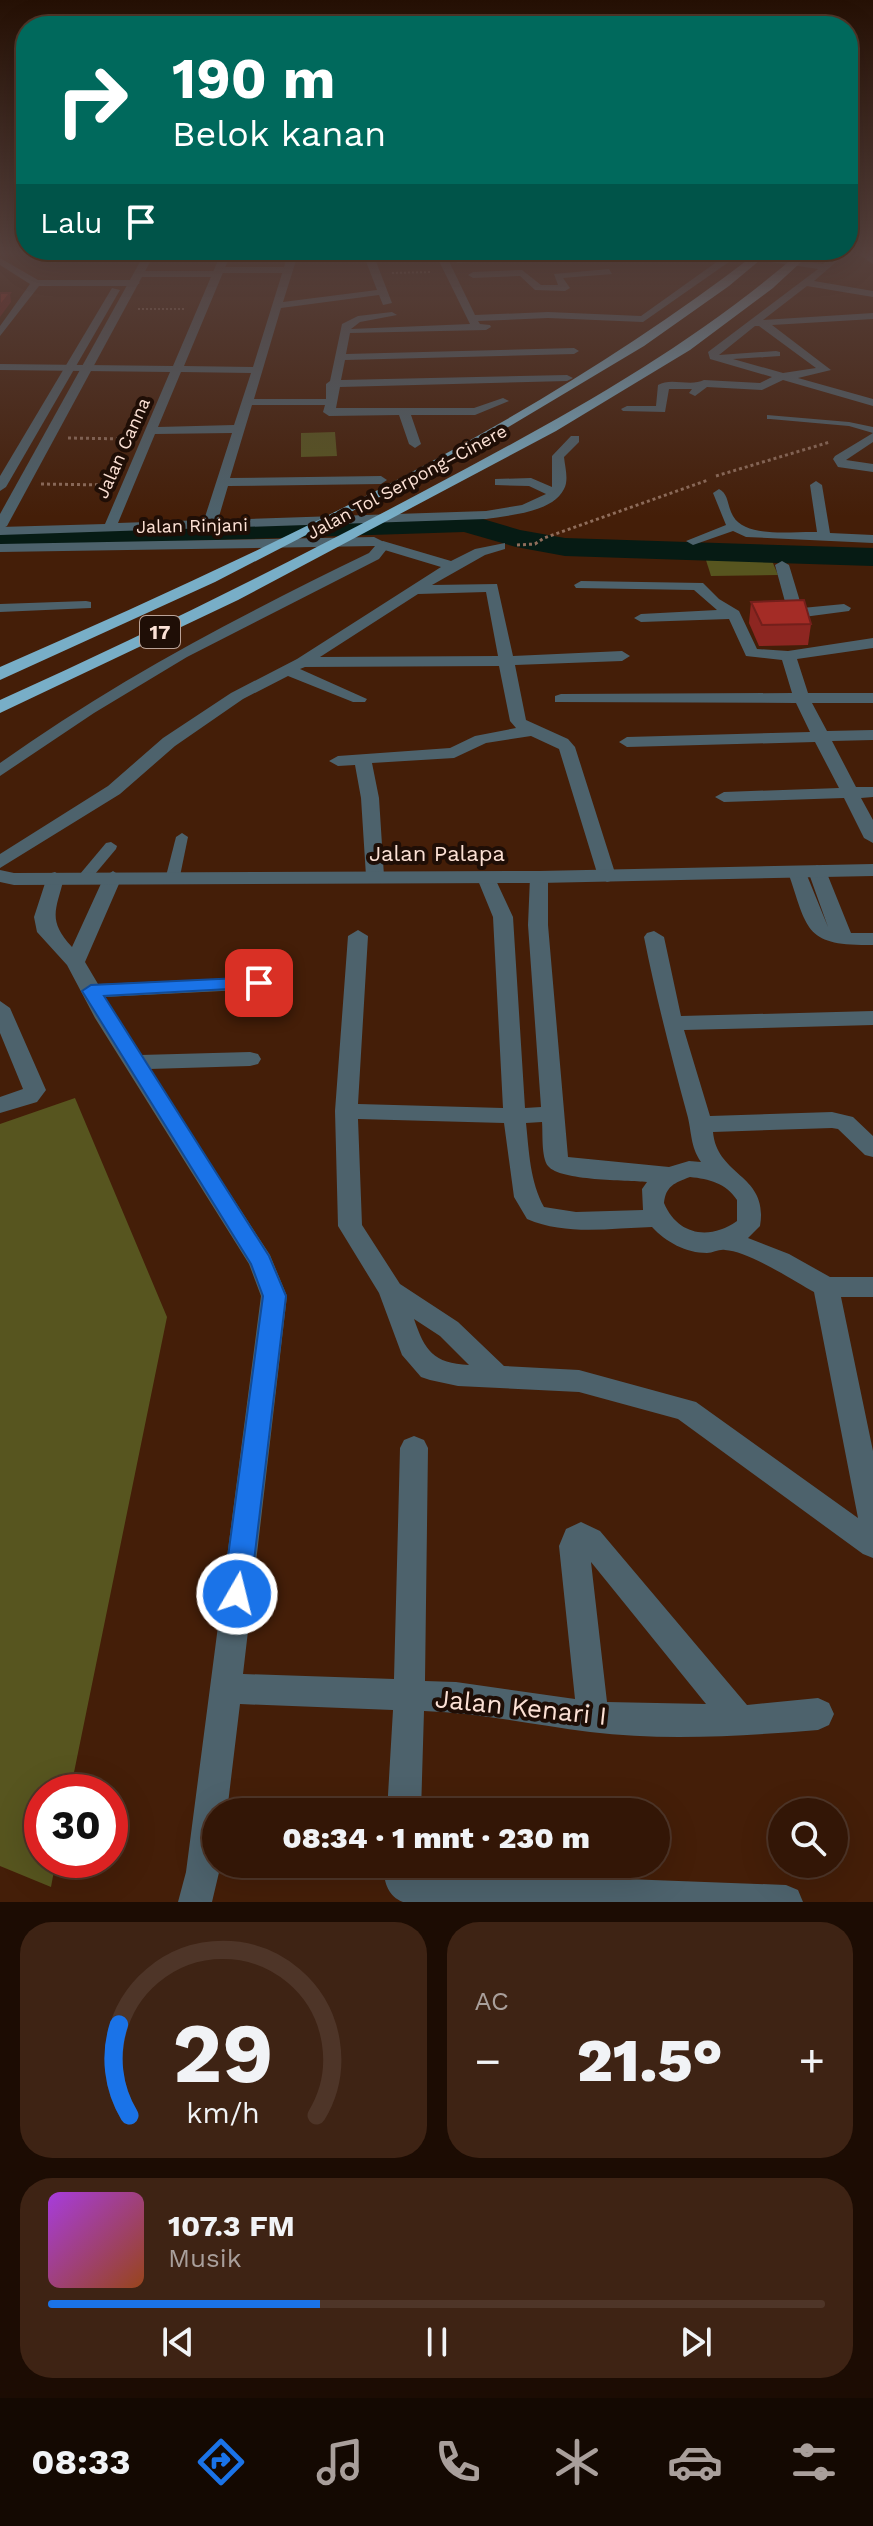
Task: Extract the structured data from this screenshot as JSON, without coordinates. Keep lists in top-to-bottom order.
{
  "streets": {
    "highway": ["Jalan Tol Serpong–Cinere", "17"],
    "street": [
      "Jalan Canna",
      "Jalan Rinjani",
      "Jalan Palapa",
      "Jalan Kenari I"
    ]
  },
  "page": {
    "turn": ["190 m", "Belok kanan"],
    "then": "Lalu",
    "limit": "30",
    "trip": "08:34 · 1 mnt · 230 m",
    "tile": "AC",
    "heat": ["−", "21.5°", "+"],
    "song": ["107.3 FM", "Musik"],
    "tabs": "08:33",
    "gauge": ["29", "km/h"]
  }
}
